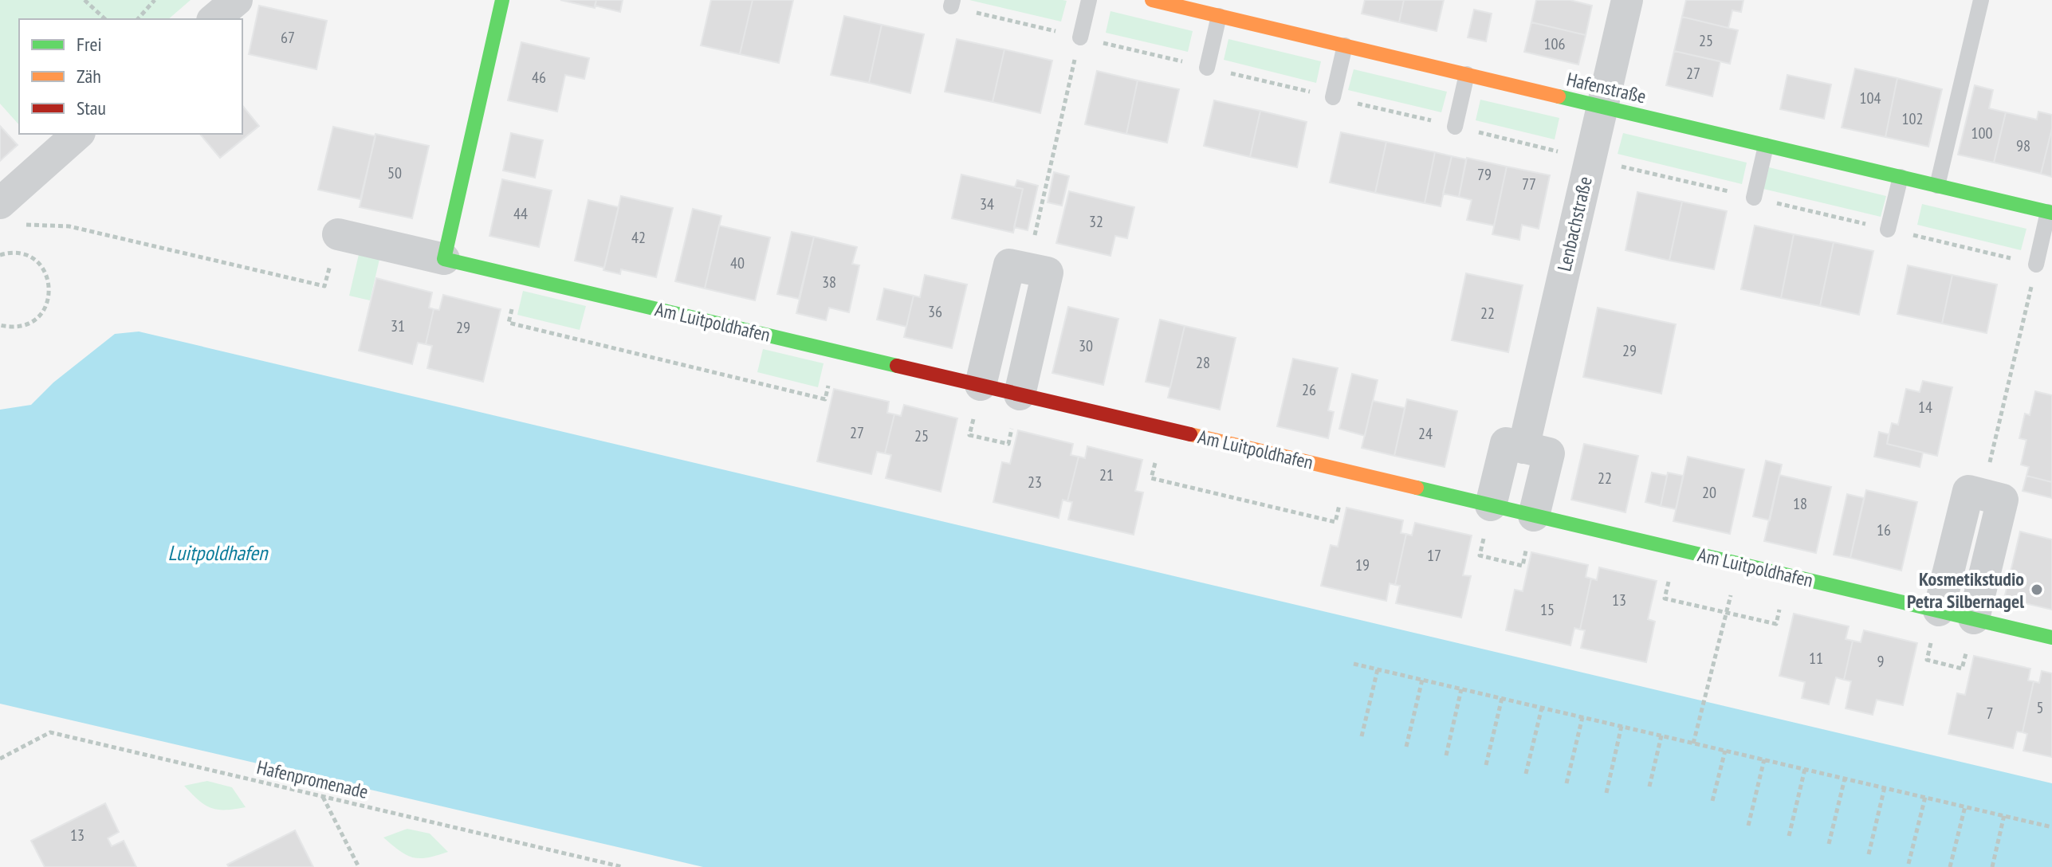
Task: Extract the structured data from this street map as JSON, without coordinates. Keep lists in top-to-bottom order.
{
  "streets": {
    "street": ["Hafenstraße", "Lenbachstraße", "Am Luitpoldhafen"],
    "path": ["Hafenpromenade"]
  },
  "crossings": [
    ["Hafenstraße", "Lenbachstraße"]
  ],
  "water": ["Luitpoldhafen"],
  "places": ["Kosmetikstudio Petra Silbernagel"],
  "house_numbers": [
    "67",
    "25",
    "106",
    "27",
    "46",
    "104",
    "102",
    "100",
    "98",
    "50",
    "79",
    "77",
    "34",
    "44",
    "32",
    "42",
    "40",
    "38",
    "36",
    "22",
    "31",
    "29",
    "30",
    "29",
    "28",
    "26",
    "14",
    "27",
    "24",
    "25",
    "21",
    "22",
    "23",
    "20",
    "18",
    "16",
    "17",
    "19",
    "13",
    "15",
    "11",
    "9",
    "5",
    "7",
    "13"
  ],
  "legend": ["Frei", "Zäh", "Stau"]
}
